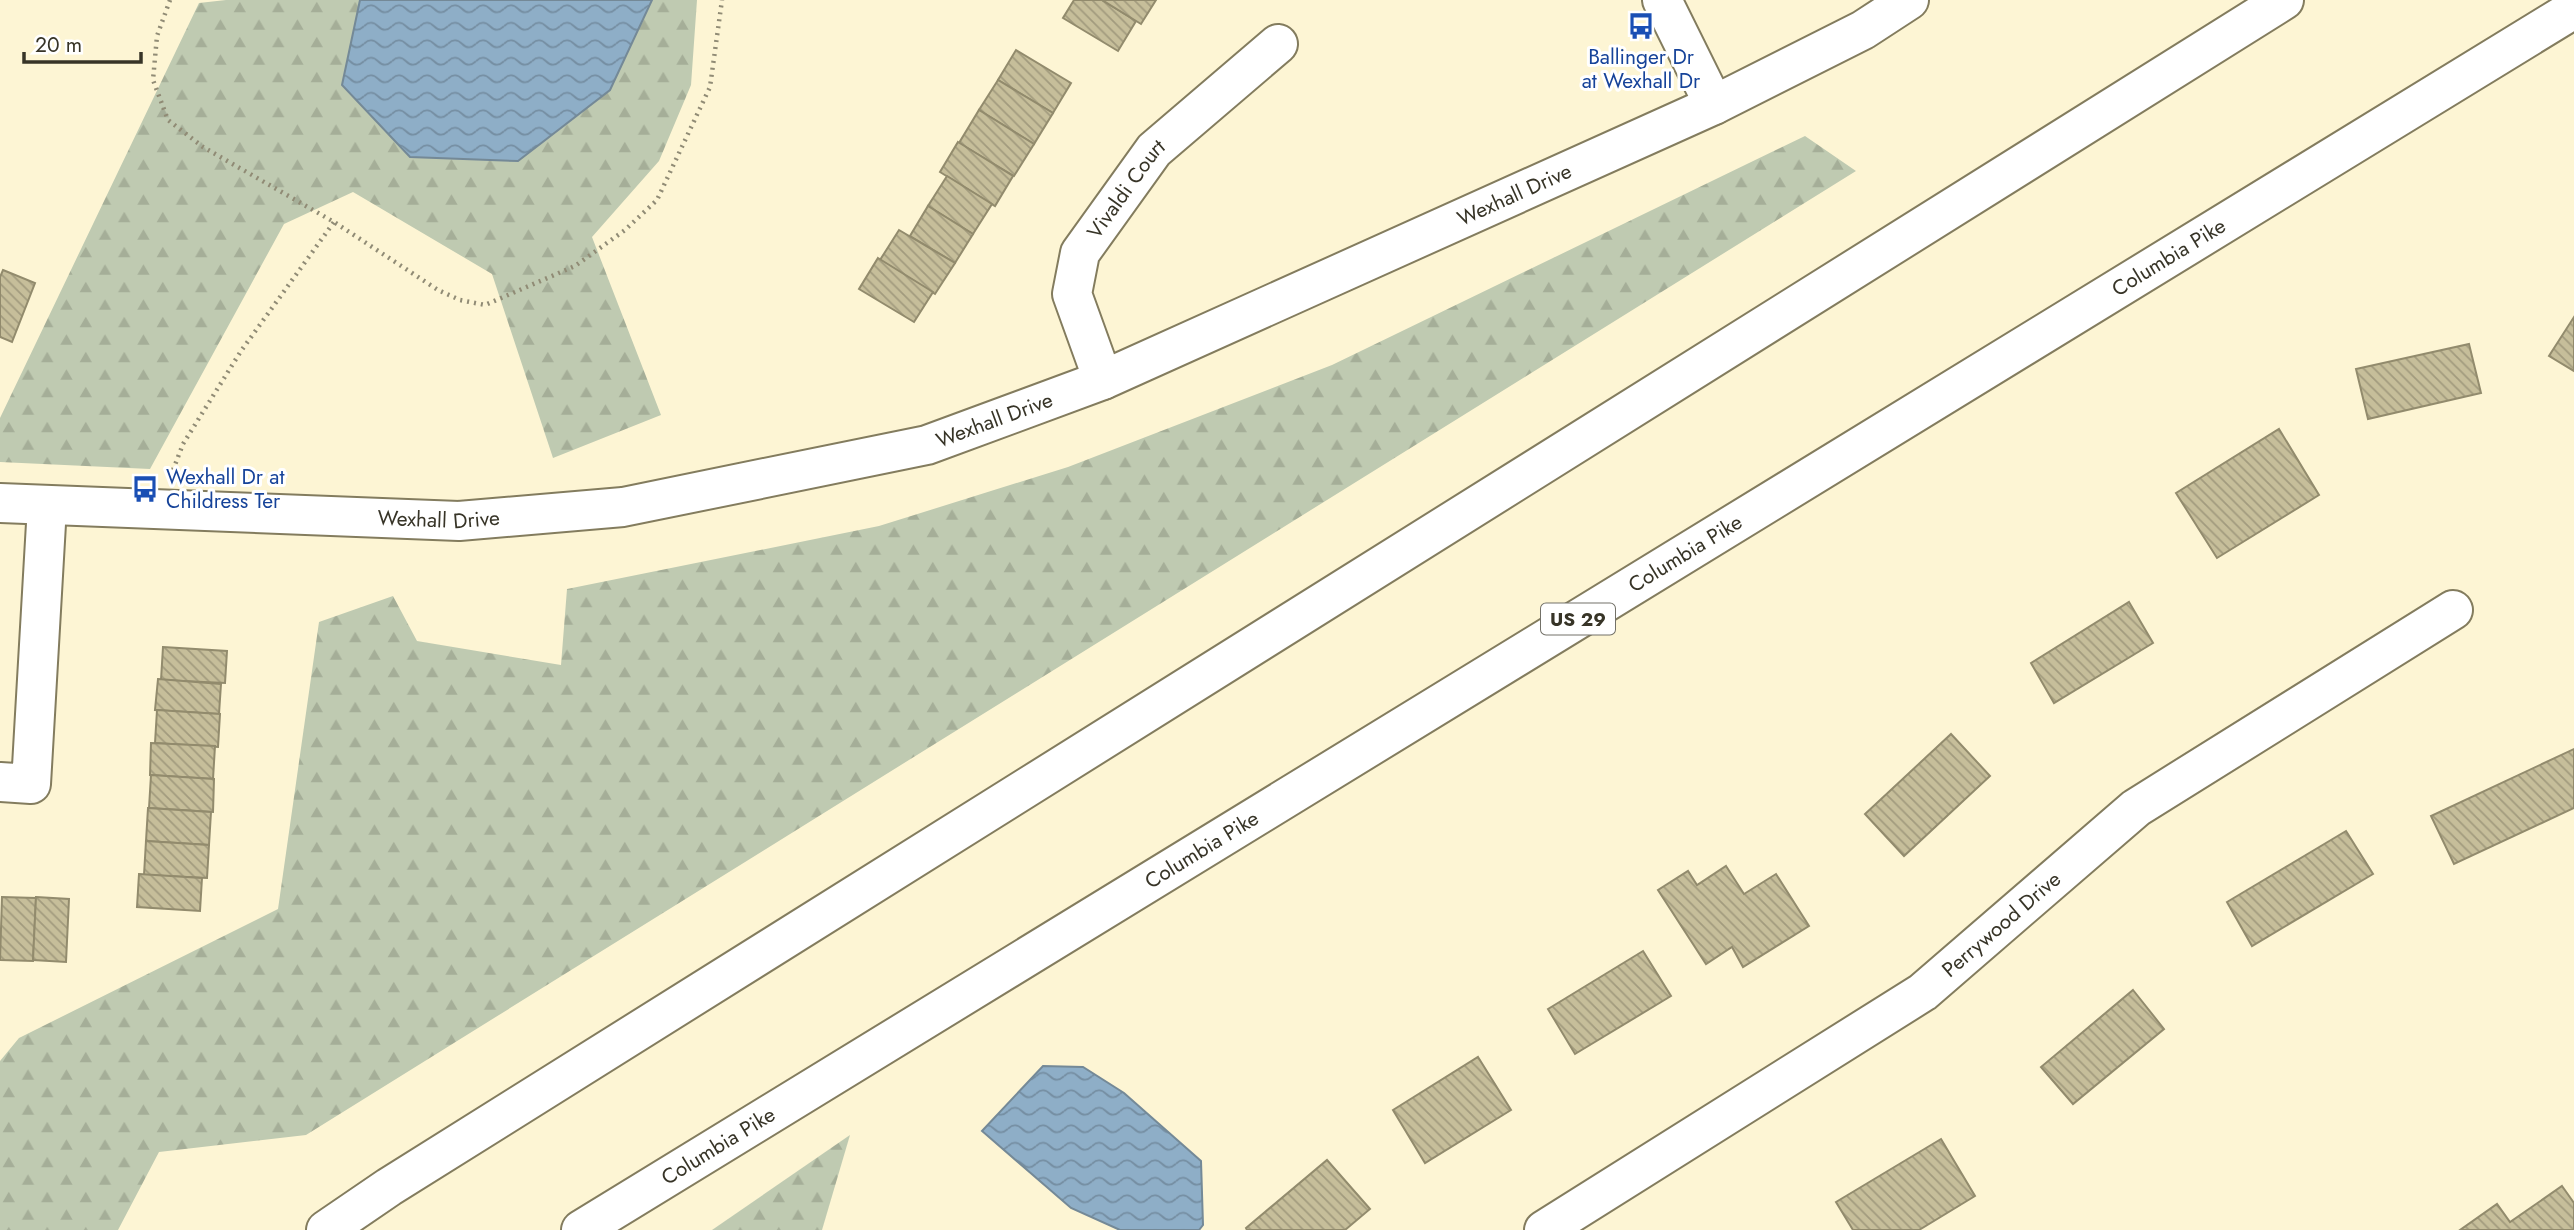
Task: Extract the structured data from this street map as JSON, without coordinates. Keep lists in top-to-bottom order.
{
  "streets": {
    "main road": [
      "Vivaldi Court",
      "Wexhall Drive",
      "Columbia Pike",
      "US 29",
      "Perrywood Drive"
    ]
  },
  "crossings": [
    ["Vivaldi Court", "Wexhall Drive"]
  ],
  "places": {
    "bus stop": ["Ballinger Dr at Wexhall Dr", "Wexhall Dr at Childress Ter"]
  },
  "scale_bar": "20 m"
}
